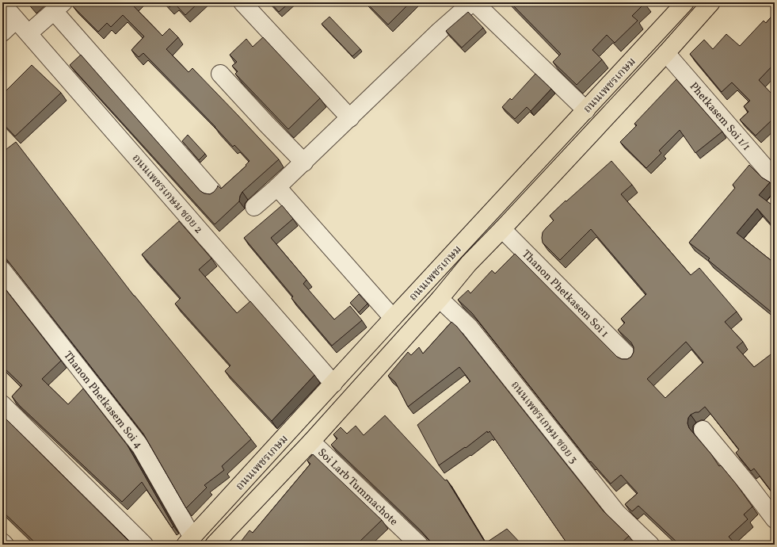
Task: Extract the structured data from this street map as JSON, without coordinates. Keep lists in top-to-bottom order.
{
  "streets": {
    "main road": ["ถนนเพชรเกษม"],
    "street": [
      "Phetkasem Soi 1/1",
      "ถนนเพชรเกษม ซอย 2",
      "Thanon Phetkasem Soi 1",
      "Thanon Phetkasem Soi 4",
      "ถนนเพชรเกษม ซอย 3",
      "Soi Larb Tummachote"
    ]
  },
  "crossings": [
    ["ถนนเพชรเกษม", "Phetkasem Soi 1/1"],
    ["ถนนเพชรเกษม", "ถนนเพชรเกษม ซอย 2"],
    ["ถนนเพชรเกษม", "Thanon Phetkasem Soi 1"],
    ["ถนนเพชรเกษม", "Thanon Phetkasem Soi 4"],
    ["ถนนเพชรเกษม", "ถนนเพชรเกษม ซอย 3"],
    ["ถนนเพชรเกษม", "Soi Larb Tummachote"]
  ]
}
